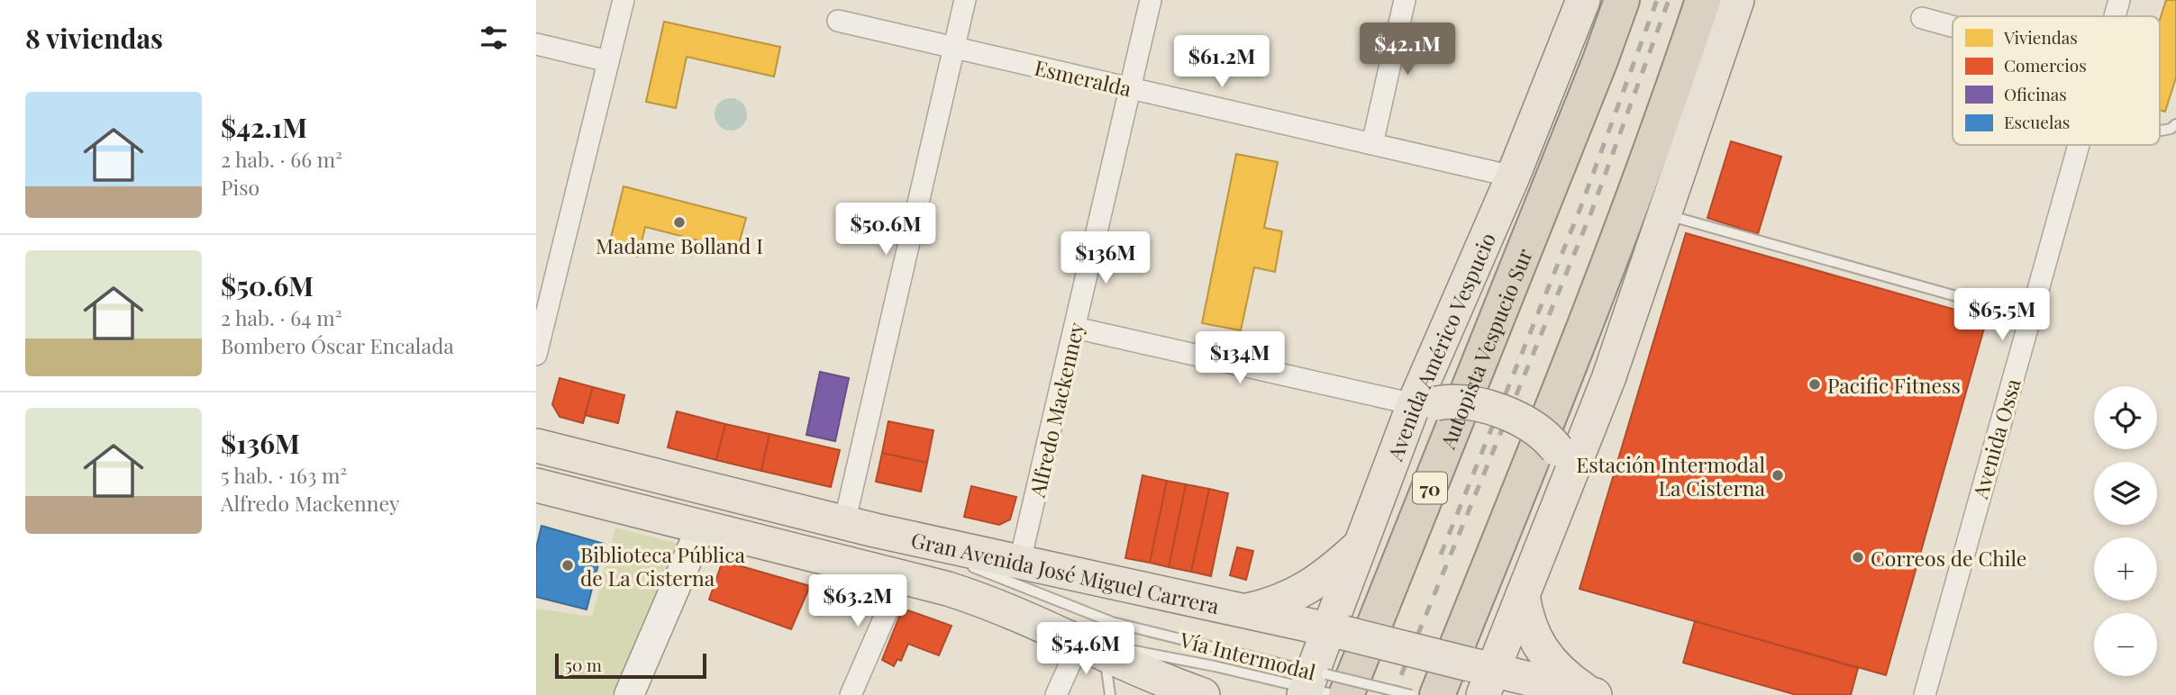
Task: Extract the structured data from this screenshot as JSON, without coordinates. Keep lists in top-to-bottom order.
{
  "streets": {
    "highway": ["Autopista Vespucio Sur", "70"],
    "main road": ["Avenida Américo Vespucio", "Gran Avenida José Miguel Carrera"],
    "street": ["Esmeralda", "Alfredo Mackenney", "Avenida Ossa"],
    "lane": ["Vía Intermodal"]
  },
  "crossings": [
    ["Esmeralda", "Avenida Américo Vespucio"],
    ["Esmeralda", "Alfredo Mackenney"],
    ["Avenida Américo Vespucio", "Autopista Vespucio Sur"],
    ["Avenida Américo Vespucio", "Gran Avenida José Miguel Carrera"],
    ["Avenida Américo Vespucio", "Vía Intermodal"],
    ["Autopista Vespucio Sur", "Vía Intermodal"],
    ["Alfredo Mackenney", "Gran Avenida José Miguel Carrera"],
    ["Gran Avenida José Miguel Carrera", "Vía Intermodal"]
  ],
  "places": [
    "Madame Bolland I",
    "Pacific Fitness",
    "Estación Intermodal La Cisterna",
    "Correos de Chile",
    "Biblioteca Pública de La Cisterna"
  ],
  "legend": [
    "Viviendas",
    "Comercios",
    "Oficinas",
    "Escuelas"
  ],
  "scale_bar": "50 m",
  "page": {
    "heading": "8 viviendas",
    "price": [
      "$42.1M",
      "$61.2M",
      "$50.6M",
      "$136M",
      "$65.5M",
      "$134M",
      "$63.2M",
      "$54.6M"
    ],
    "list": [
      {
        "name": "$42.1M",
        "note": "2 hab. · 66 m² · Piso"
      },
      {
        "name": "$50.6M",
        "note": "2 hab. · 64 m² · Bombero Óscar Encalada"
      },
      {
        "name": "$136M",
        "note": "5 hab. · 163 m² · Alfredo Mackenney"
      }
    ],
    "map_buttons": ["+", "−"],
    "scale": "50 m"
  }
}
